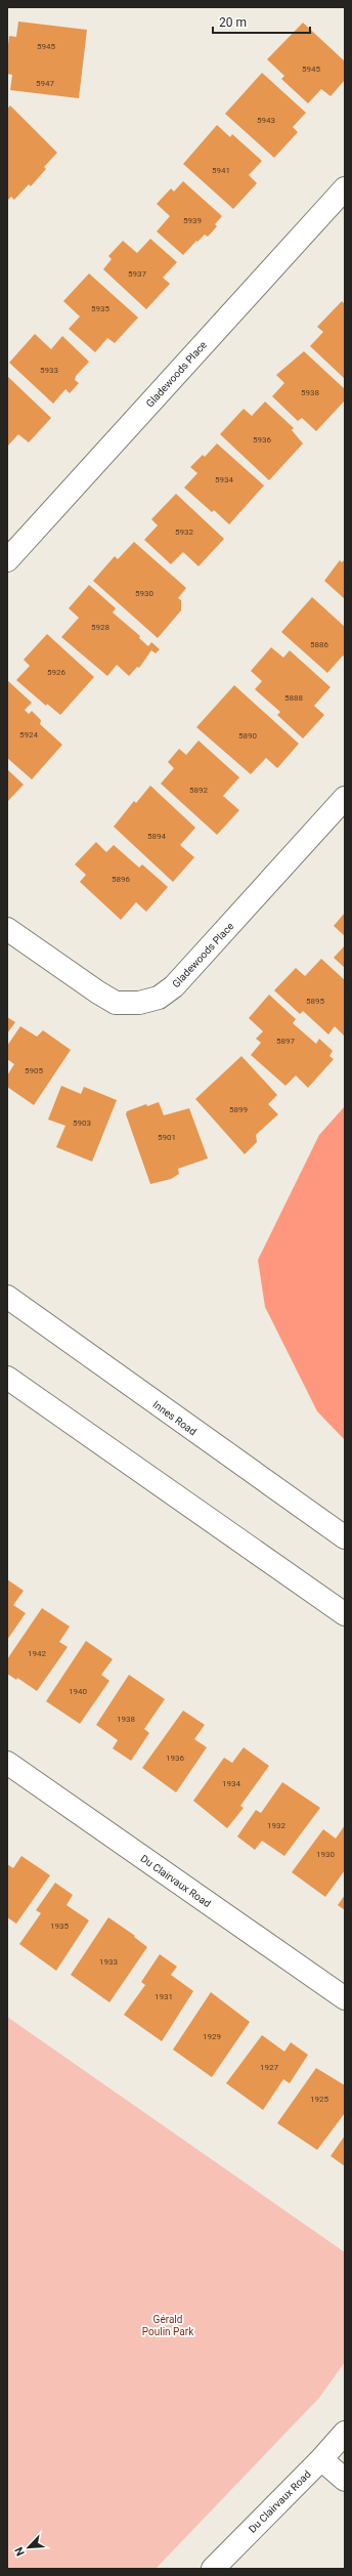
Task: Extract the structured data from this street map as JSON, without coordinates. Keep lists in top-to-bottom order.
{
  "streets": {
    "street": ["Gladewoods Place", "Innes Road", "Du Clairvaux Road"]
  },
  "parks": ["Gérald Poulin Park"],
  "house_numbers": [
    "5945",
    "5945",
    "5947",
    "5943",
    "5941",
    "5939",
    "5937",
    "5935",
    "5933",
    "5938",
    "5936",
    "5934",
    "5932",
    "5930",
    "5928",
    "5886",
    "5926",
    "5888",
    "5924",
    "5890",
    "5892",
    "5894",
    "5896",
    "5895",
    "5897",
    "5905",
    "5899",
    "5903",
    "5901",
    "1942",
    "1940",
    "1938",
    "1936",
    "1934",
    "1932",
    "1930",
    "1935",
    "1933",
    "1931",
    "1929",
    "1927",
    "1925"
  ],
  "scale_bar": "20 m",
  "north": "bottom left"
}
